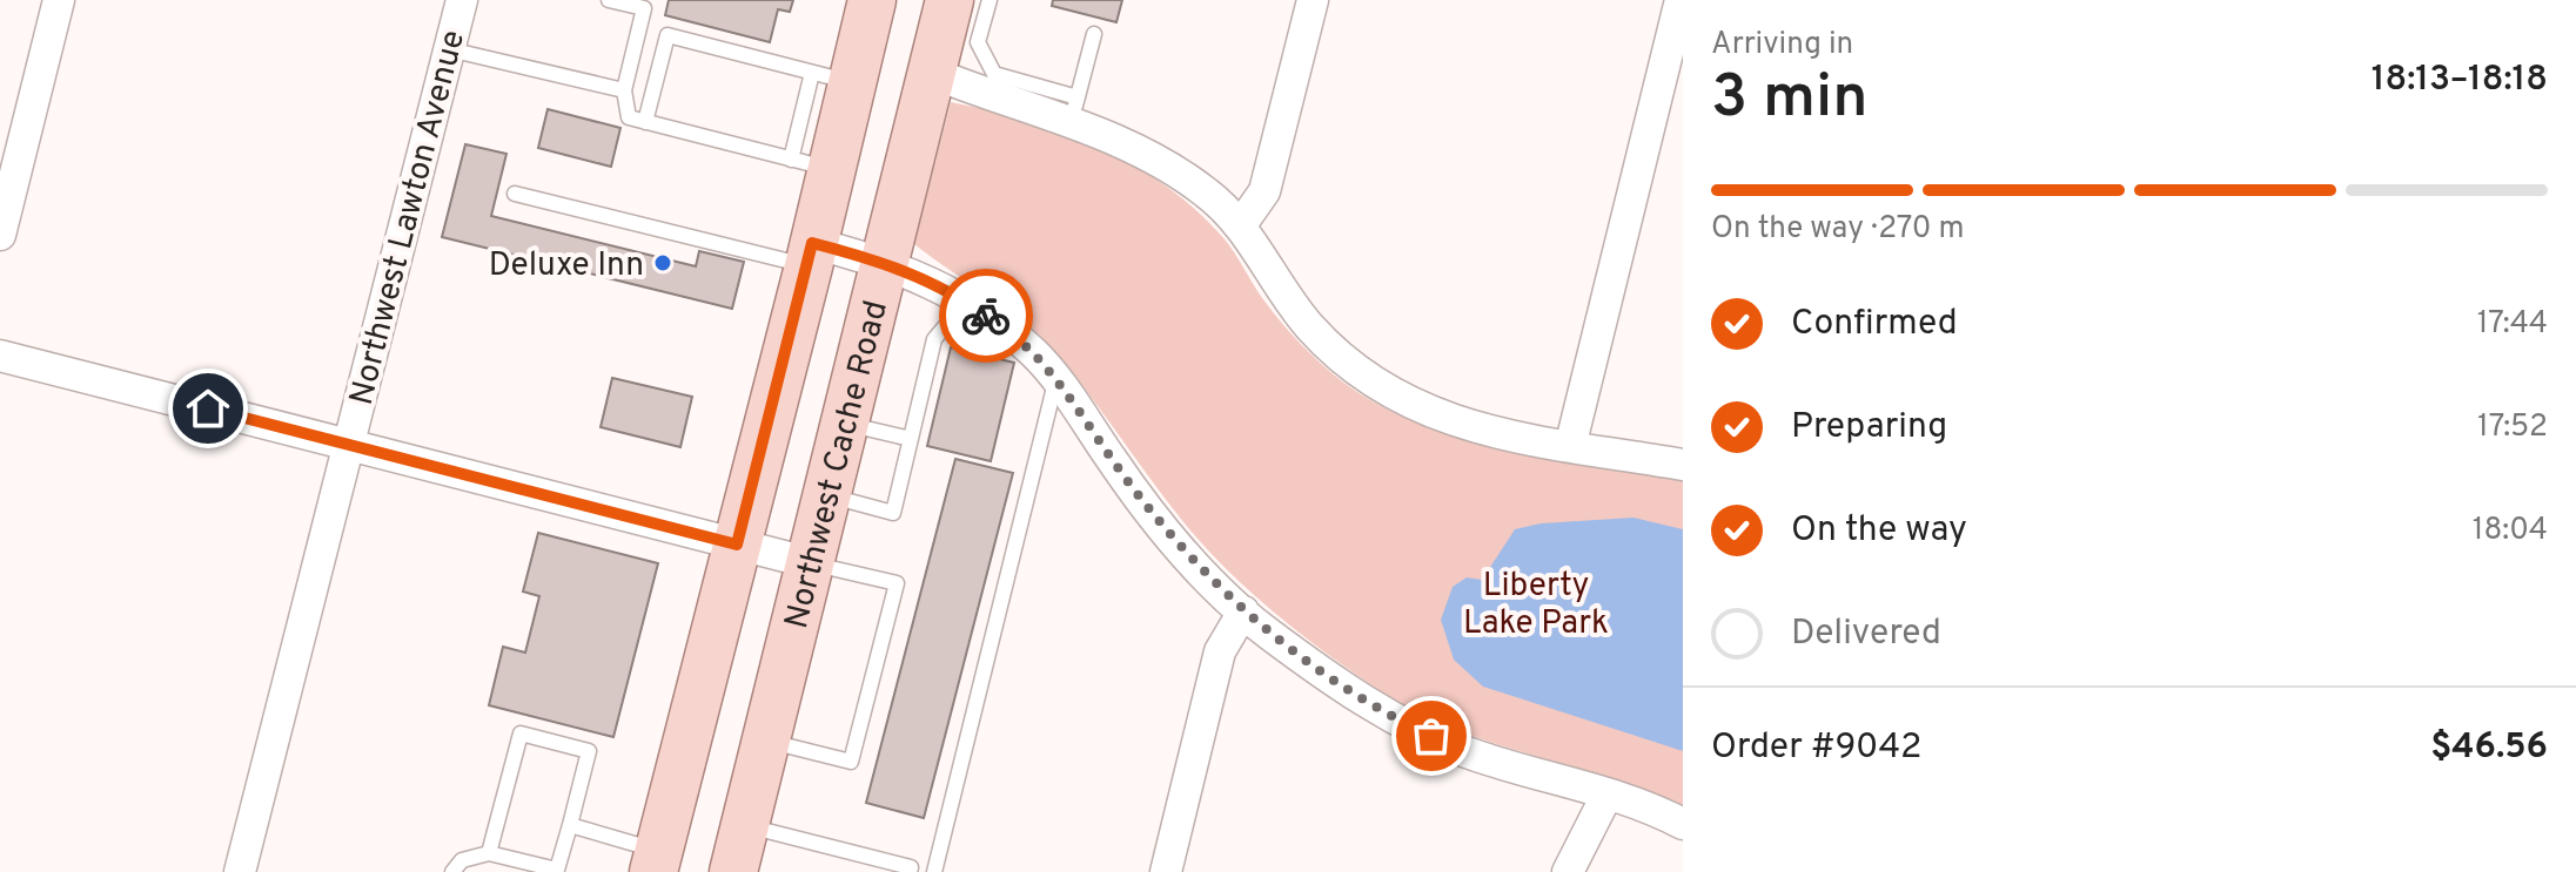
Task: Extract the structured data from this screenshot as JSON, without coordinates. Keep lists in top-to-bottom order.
{
  "streets": {
    "main road": ["Northwest Cache Road"],
    "street": ["Northwest Lawton Avenue"]
  },
  "parks": ["Liberty Lake Park"],
  "places": ["Deluxe Inn"],
  "page": {
    "heading": ["3 min", "Arriving in", "18:13–18:18"],
    "panel": ["Order #9042", "$46.56"],
    "bar": "On the way · 270 m",
    "list": [
      ["Confirmed", "17:44"],
      ["Preparing", "17:52"],
      ["On the way", "18:04"],
      "Delivered"
    ]
  }
}
